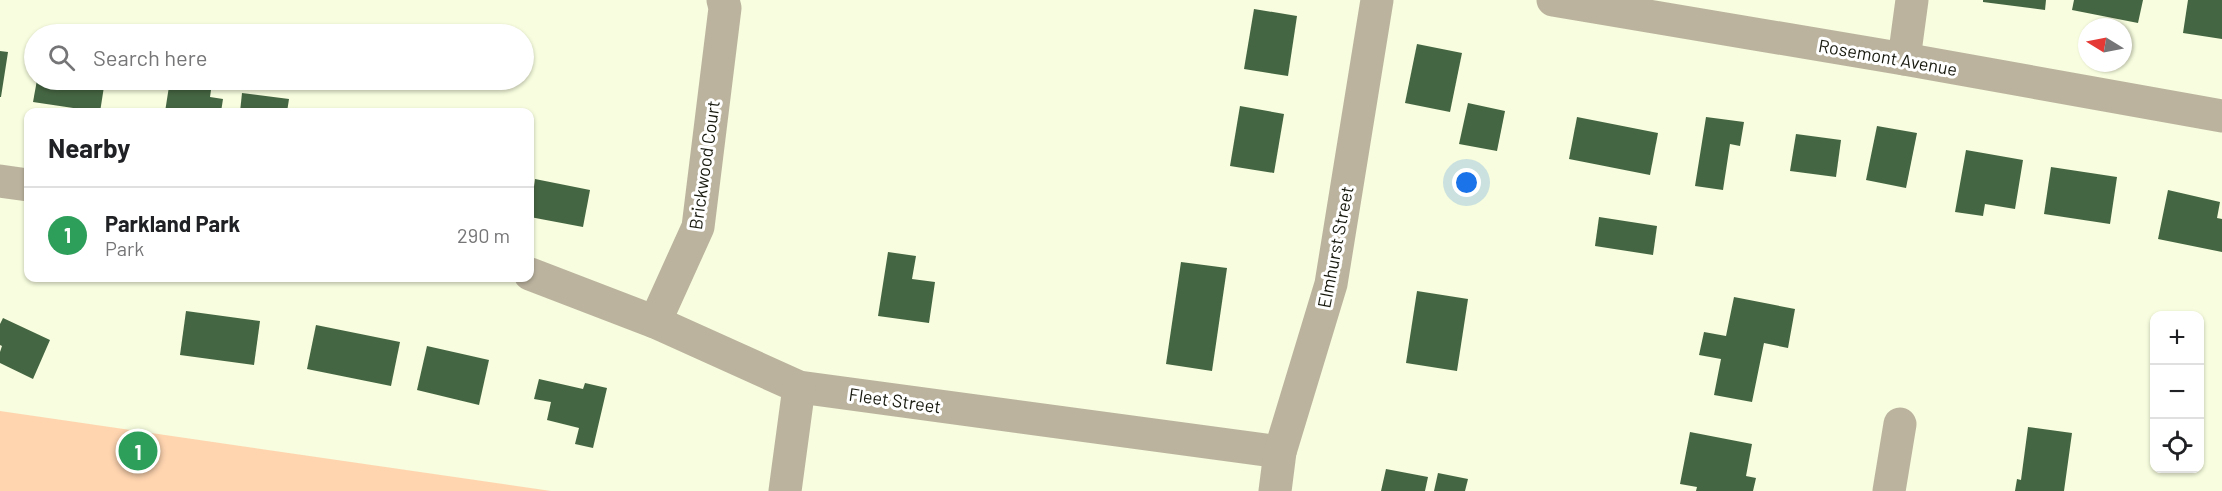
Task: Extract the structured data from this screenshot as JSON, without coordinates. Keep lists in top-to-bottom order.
{
  "streets": {
    "street": [
      "Rosemont Avenue",
      "Brickwood Court",
      "Elmhurst Street",
      "Fleet Street"
    ]
  },
  "crossings": [
    ["Brickwood Court", "Fleet Street"],
    ["Elmhurst Street", "Fleet Street"]
  ],
  "north": "left",
  "page": {
    "search": "Search here",
    "heading": "Nearby",
    "list": [
      {
        "mark": "1",
        "name": "Parkland Park",
        "note": "Park",
        "value": "290 m"
      }
    ],
    "map_buttons": ["+", "−"],
    "pins": "1"
  }
}
